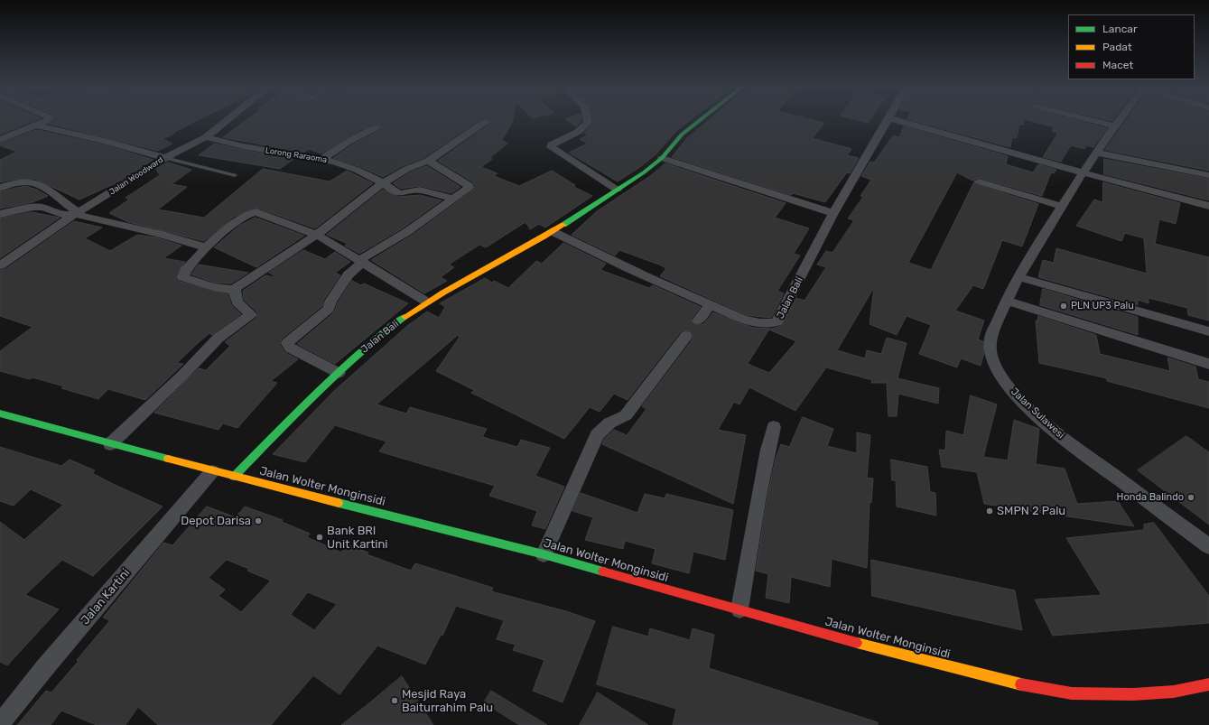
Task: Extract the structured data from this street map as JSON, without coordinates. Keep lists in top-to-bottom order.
{
  "streets": {
    "main road": ["Jalan Bali", "Jalan Wolter Monginsidi"],
    "street": [
      "Lorong Raraoma",
      "Jalan Woodward",
      "Jalan Sulawesi",
      "Jalan Kartini"
    ]
  },
  "crossings": [
    ["Lorong Raraoma", "Jalan Woodward"],
    ["Jalan Bali", "Jalan Wolter Monginsidi"],
    ["Jalan Wolter Monginsidi", "Jalan Kartini"]
  ],
  "places": [
    "PLN UP3 Palu",
    "Honda Balindo",
    "SMPN 2 Palu",
    "Depot Darisa",
    "Bank BRI Unit Kartini",
    "Mesjid Raya Baiturrahim Palu"
  ],
  "legend": ["Lancar", "Padat", "Macet"]
}
